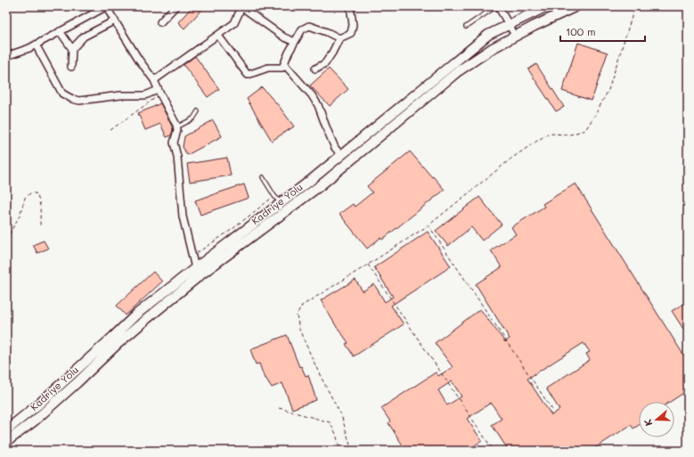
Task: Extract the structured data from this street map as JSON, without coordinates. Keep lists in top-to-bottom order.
{
  "streets": {
    "main road": ["Kadriye Yolu"]
  },
  "scale_bar": "100 m",
  "north": "left"
}
